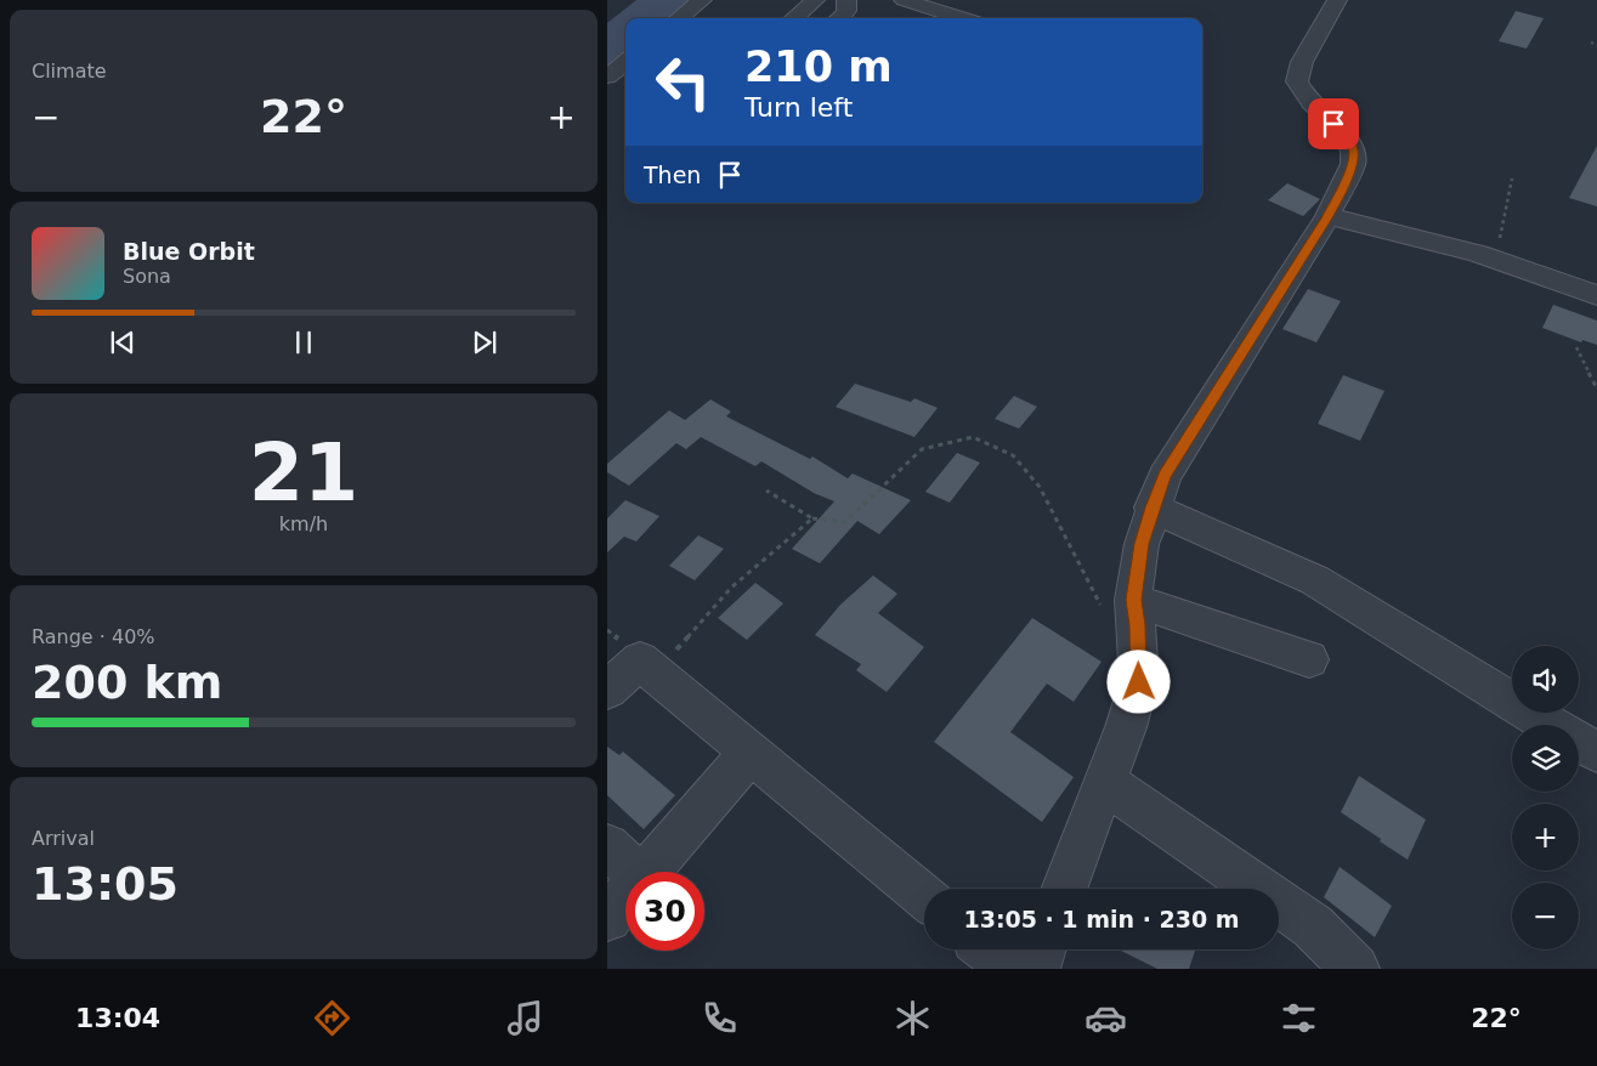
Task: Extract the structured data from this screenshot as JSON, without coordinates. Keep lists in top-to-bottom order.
{
  "page": {
    "tile": [
      "Climate",
      ["21", "km/h"],
      ["Range · 40%", "200 km"],
      ["Arrival", "13:05"]
    ],
    "turn": ["210 m", "Turn left"],
    "heat": ["−", "22°", "+"],
    "then": "Then",
    "song": ["Blue Orbit", "Sona"],
    "map_buttons": ["+", "−"],
    "limit": "30",
    "trip": "13:05 · 1 min · 230 m",
    "tabs": ["13:04", "22°"]
  }
}
